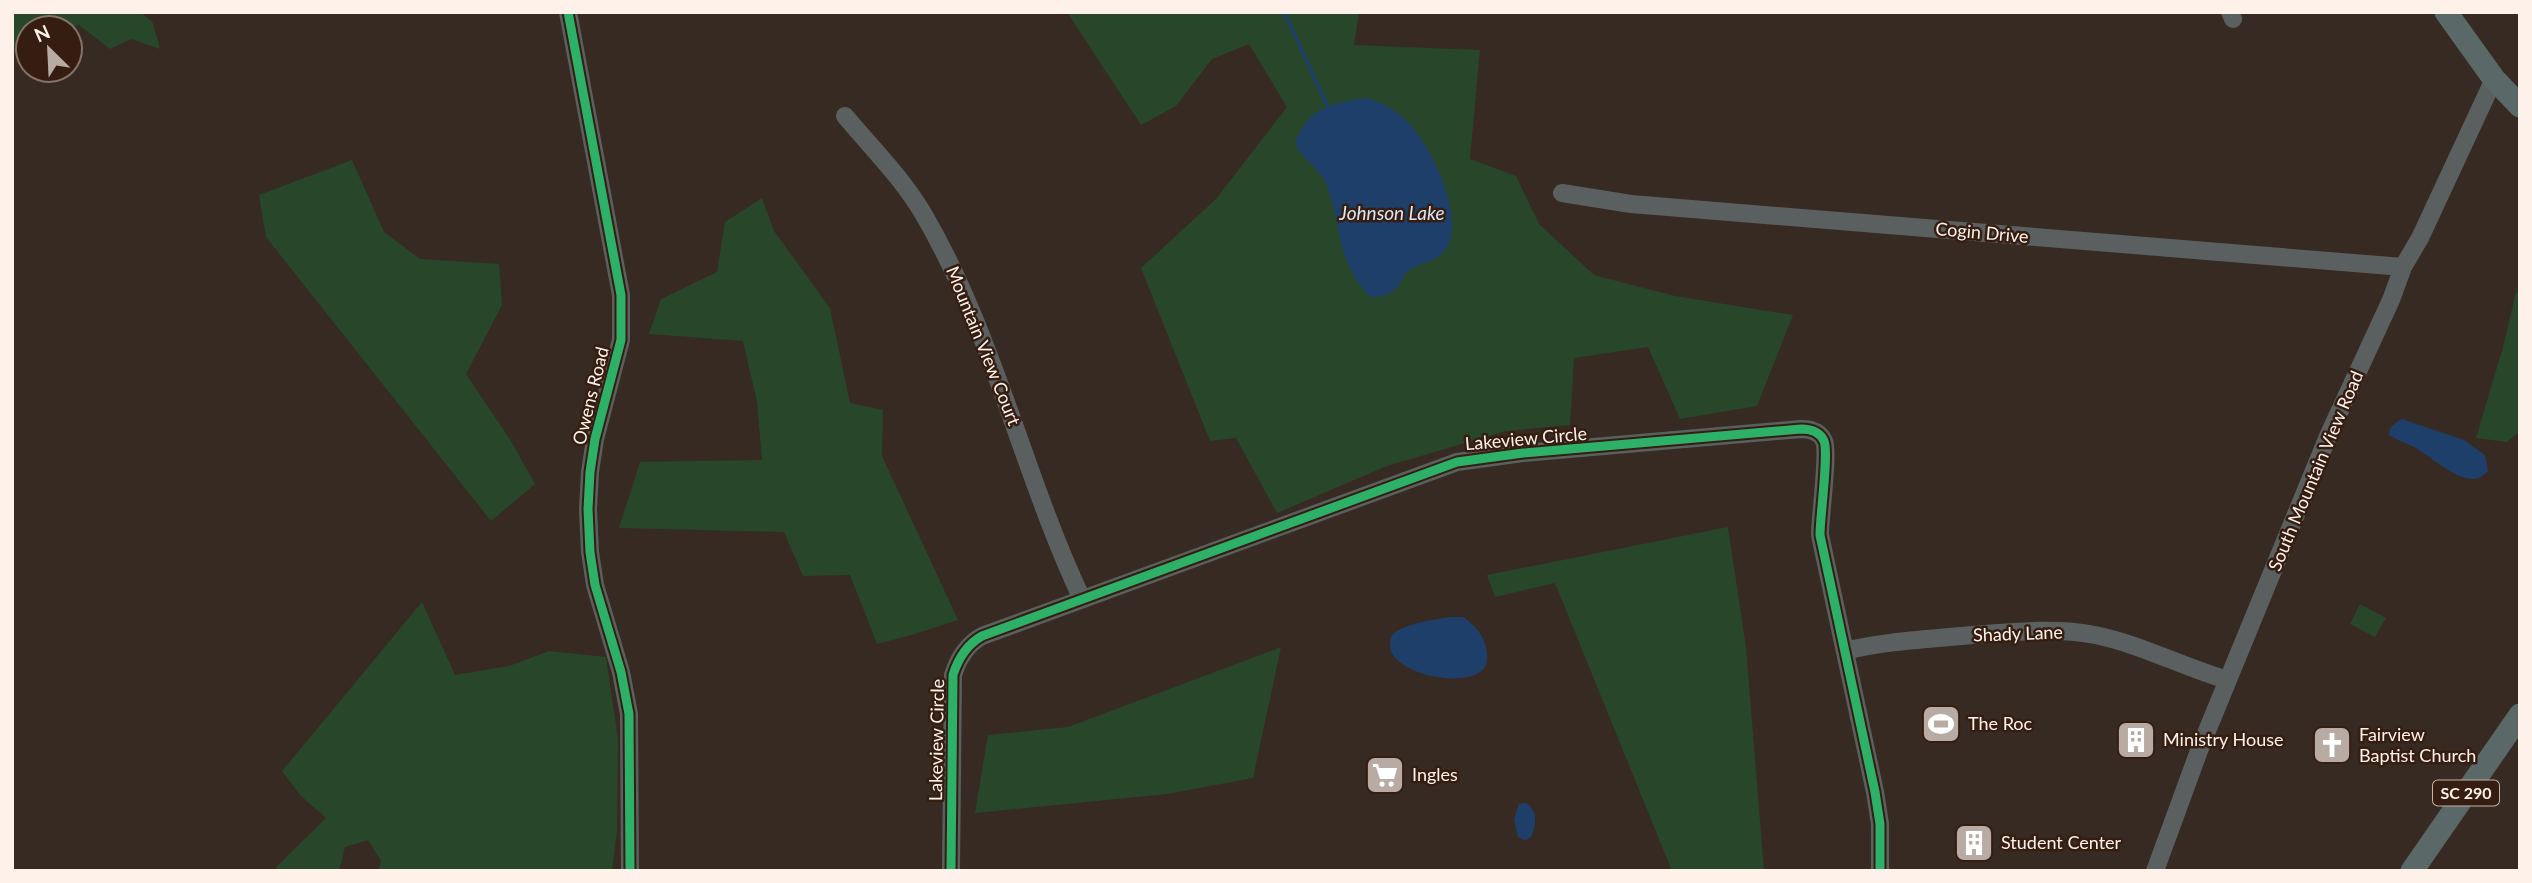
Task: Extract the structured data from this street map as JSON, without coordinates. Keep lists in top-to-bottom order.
{
  "streets": {
    "main road": ["SC 290"],
    "street": [
      "Cogin Drive",
      "Mountain View Court",
      "Owens Road",
      "Lakeview Circle",
      "South Mountain View Road",
      "Shady Lane"
    ]
  },
  "crossings": [
    ["Cogin Drive", "South Mountain View Road"],
    ["Mountain View Court", "Lakeview Circle"],
    ["Lakeview Circle", "Shady Lane"],
    ["South Mountain View Road", "Shady Lane"]
  ],
  "water": ["Johnson Lake"],
  "places": {
    "sports": ["The Roc"],
    "building": ["Ministry House", "Student Center"],
    "church": ["Fairview Baptist Church"],
    "supermarket": ["Ingles"]
  },
  "north": "top left"
}
